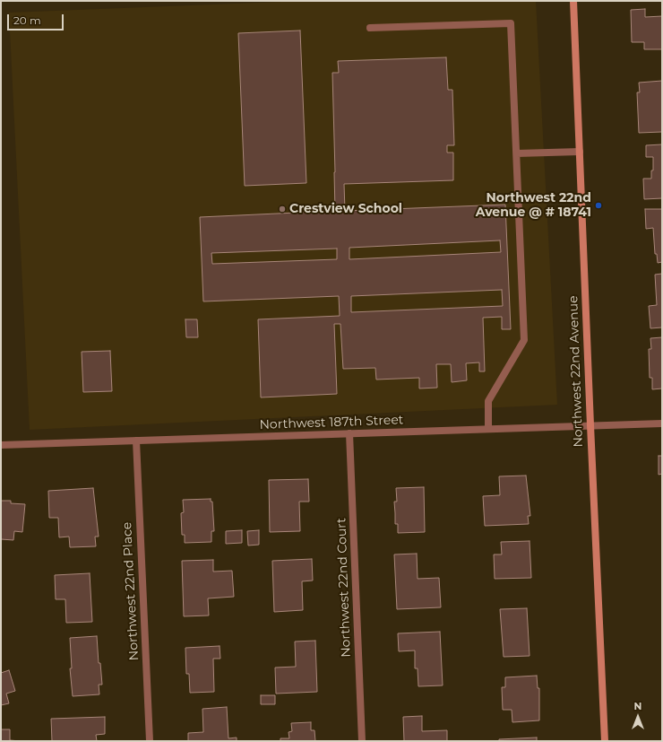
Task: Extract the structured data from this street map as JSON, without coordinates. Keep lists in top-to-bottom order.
{
  "streets": {
    "street": [
      "Northwest 22nd Avenue",
      "Northwest 187th Street",
      "Northwest 22nd Court",
      "Northwest 22nd Place"
    ]
  },
  "crossings": [
    ["Northwest 22nd Avenue", "Northwest 187th Street"],
    ["Northwest 187th Street", "Northwest 22nd Court"],
    ["Northwest 187th Street", "Northwest 22nd Place"]
  ],
  "places": ["Northwest 22nd Avenue @ # 18741", "Crestview School"],
  "scale_bar": "20 m",
  "north": "top"
}
